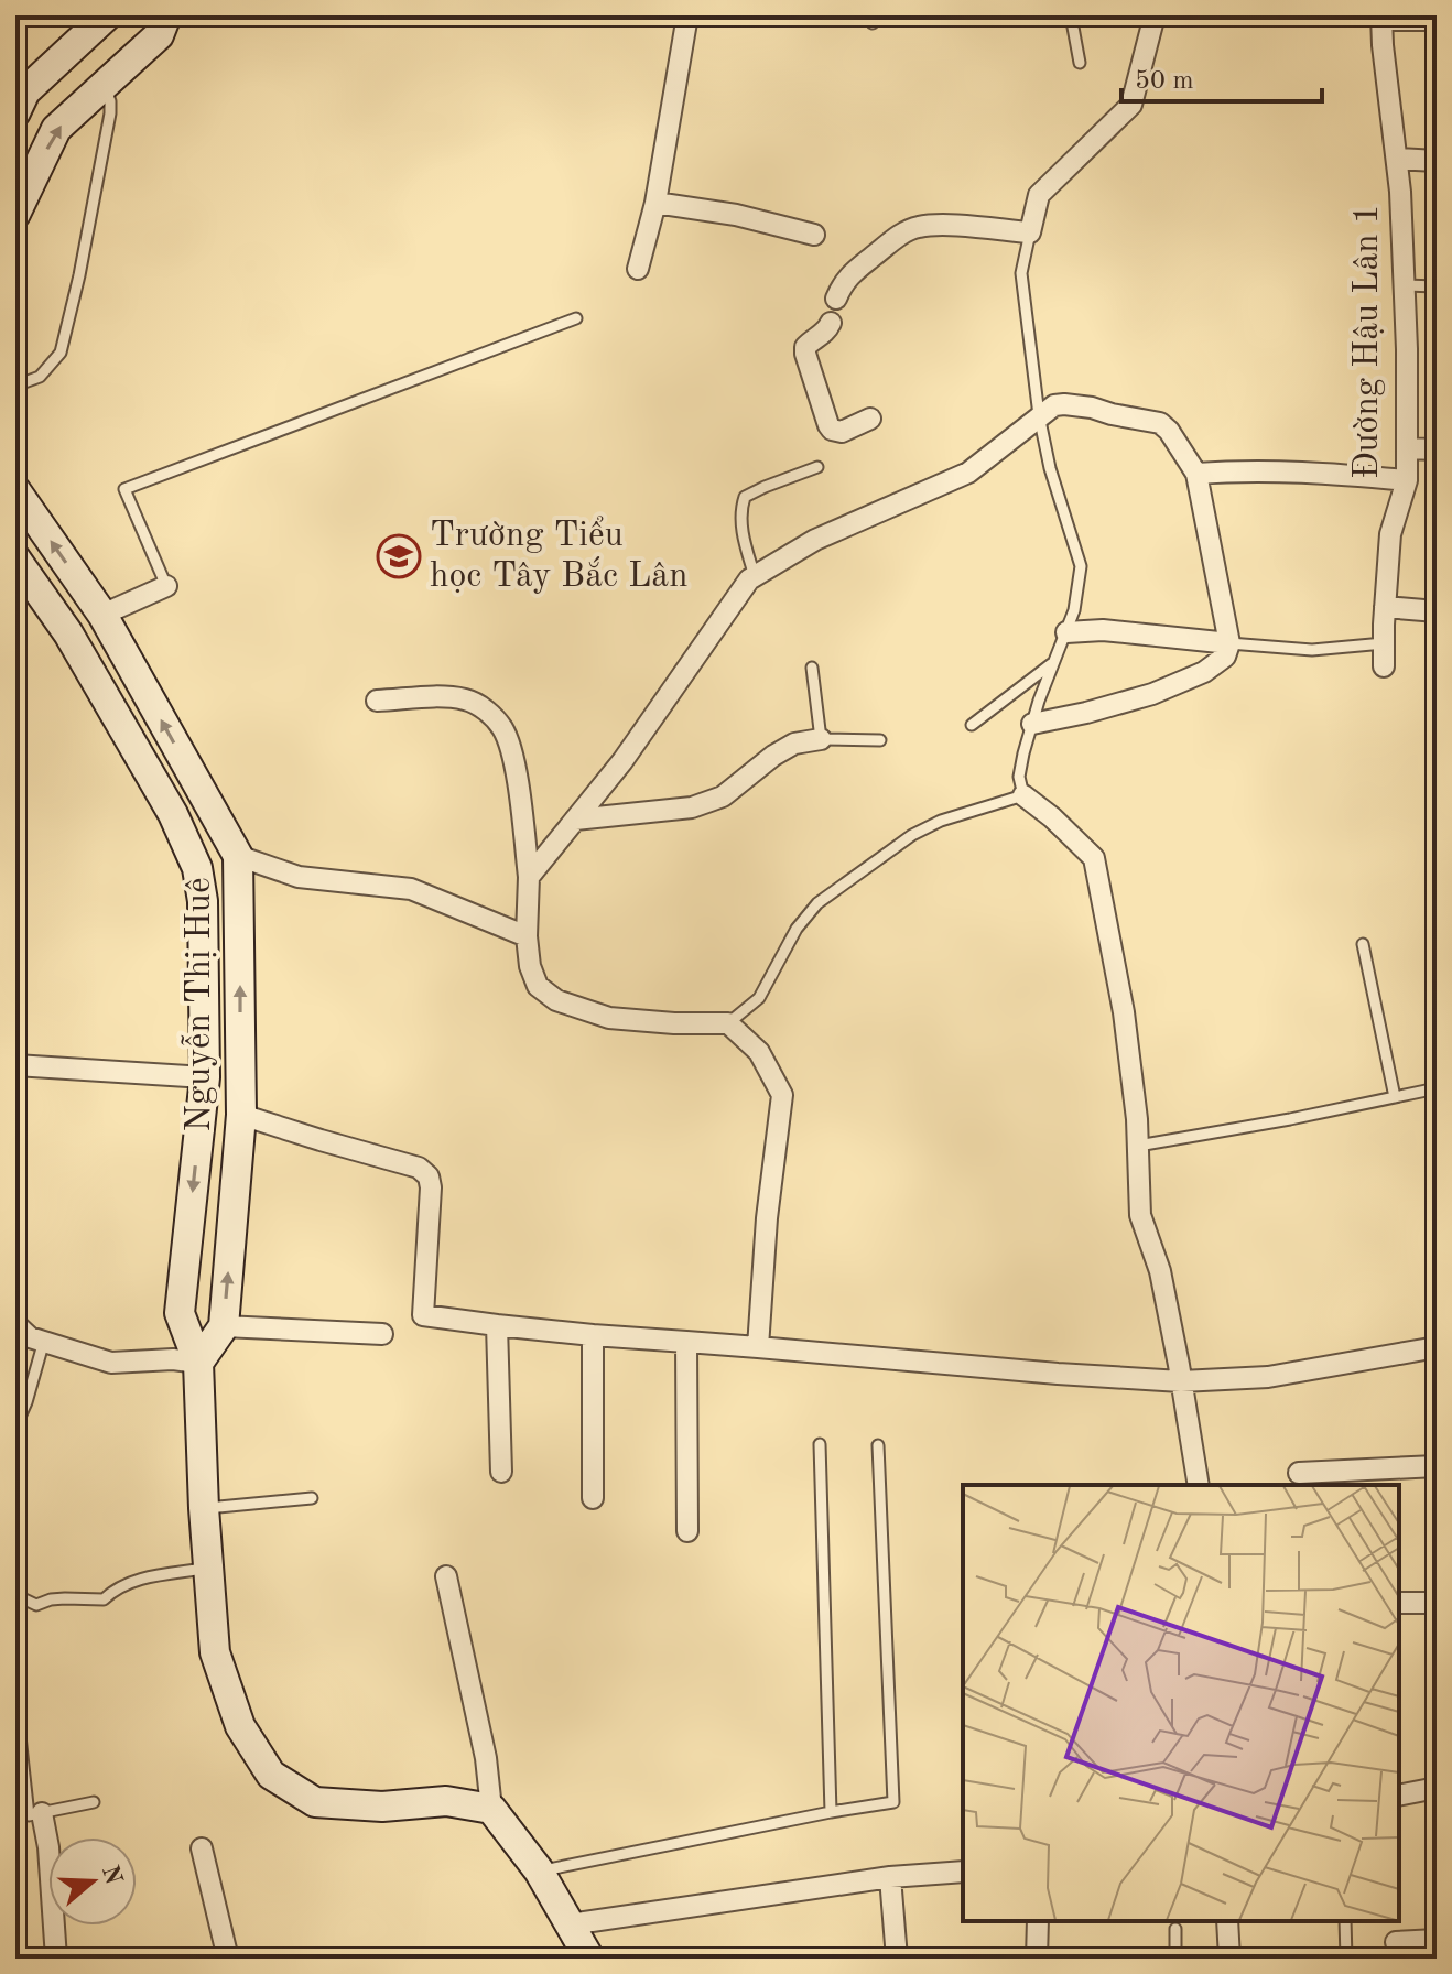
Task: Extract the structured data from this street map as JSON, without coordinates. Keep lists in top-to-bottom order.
{
  "streets": {
    "street": ["Đường Hậu Lân 1", "Nguyễn Thị Huê"]
  },
  "places": {
    "school or university": ["Trường Tiểu học Tây Bắc Lân"]
  },
  "scale_bar": "50 m",
  "north": "right"
}
